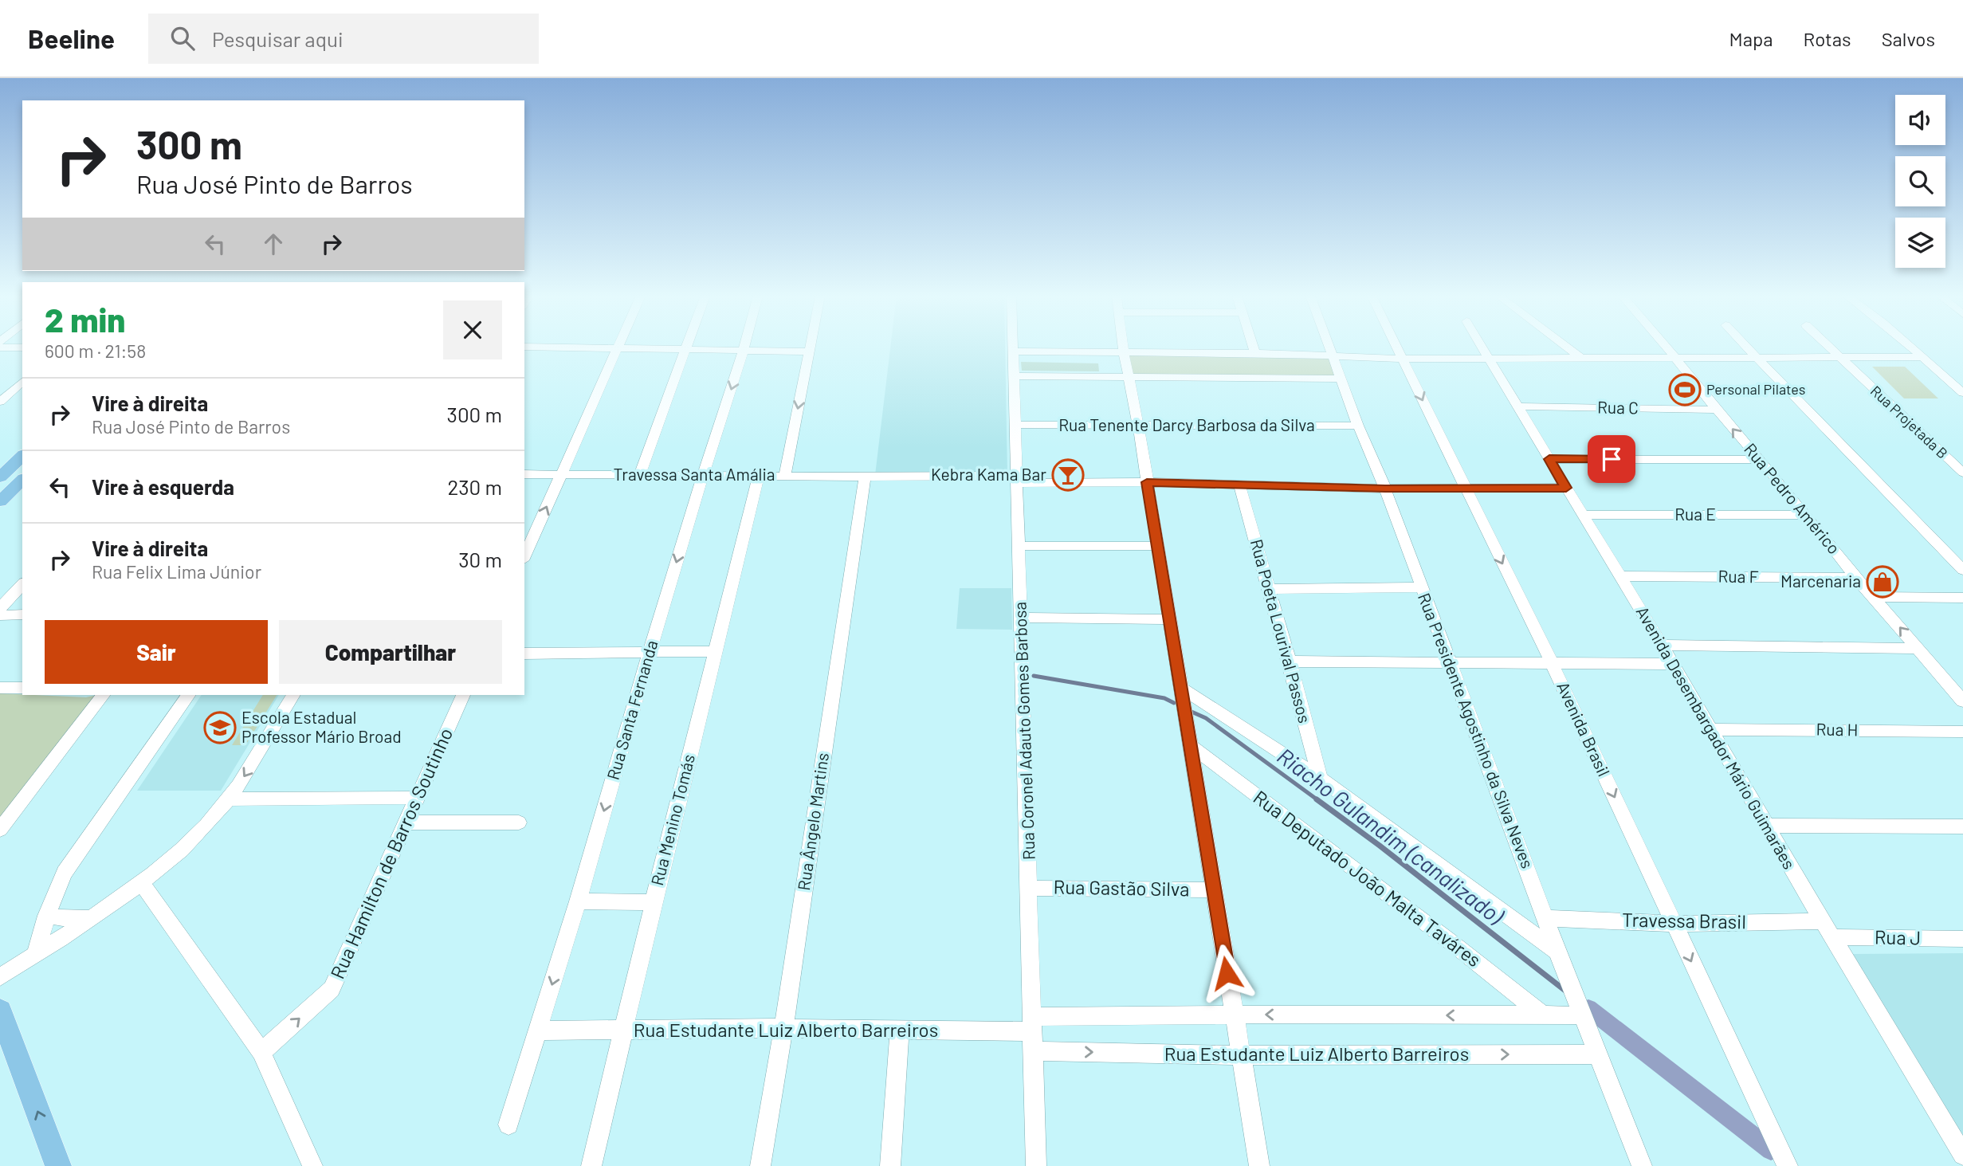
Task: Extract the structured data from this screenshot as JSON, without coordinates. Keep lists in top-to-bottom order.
{
  "streets": {
    "street": [
      "Rua C",
      "Rua Projetada B",
      "Rua Tenente Darcy Barbosa da Silva",
      "Travessa Santa Amália",
      "Rua Pedro Américo",
      "Rua E",
      "Rua F",
      "Rua Poeta Lourival Passos",
      "Rua Santa Fernanda",
      "Avenida Brasil",
      "Rua H",
      "Rua Coronel Adauto Gomes Barbosa",
      "Rua Presidente Agostinho da Silva Neves",
      "Avenida Desembargador Mário Guimarães",
      "Rua Menino Tomás",
      "Rua Ângelo Martins",
      "Rua Hamilton de Barros Soutinho",
      "Rua Deputado João Malta Taváres",
      "Rua Gastão Silva",
      "Travessa Brasil",
      "Rua J",
      "Rua Estudante Luiz Alberto Barreiros"
    ]
  },
  "crossings": [
    ["Rua C", "Rua Pedro Américo"],
    ["Rua C", "Avenida Desembargador Mário Guimarães"],
    ["Rua Tenente Darcy Barbosa da Silva", "Rua Coronel Adauto Gomes Barbosa"],
    ["Rua Tenente Darcy Barbosa da Silva", "Rua Presidente Agostinho da Silva Neves"],
    ["Travessa Santa Amália", "Rua Poeta Lourival Passos"],
    ["Travessa Santa Amália", "Rua Santa Fernanda"],
    ["Travessa Santa Amália", "Avenida Brasil"],
    ["Travessa Santa Amália", "Rua Coronel Adauto Gomes Barbosa"],
    ["Travessa Santa Amália", "Rua Presidente Agostinho da Silva Neves"],
    ["Travessa Santa Amália", "Avenida Desembargador Mário Guimarães"],
    ["Travessa Santa Amália", "Rua Menino Tomás"],
    ["Travessa Santa Amália", "Rua Ângelo Martins"],
    ["Rua Pedro Américo", "Rua E"],
    ["Rua Pedro Américo", "Rua F"],
    ["Rua E", "Avenida Desembargador Mário Guimarães"],
    ["Rua F", "Avenida Desembargador Mário Guimarães"],
    ["Rua Santa Fernanda", "Rua Estudante Luiz Alberto Barreiros"],
    ["Avenida Brasil", "Travessa Brasil"],
    ["Rua H", "Avenida Desembargador Mário Guimarães"],
    ["Rua Coronel Adauto Gomes Barbosa", "Rua Gastão Silva"],
    ["Rua Coronel Adauto Gomes Barbosa", "Rua Estudante Luiz Alberto Barreiros"],
    ["Rua Presidente Agostinho da Silva Neves", "Travessa Brasil"],
    ["Rua Presidente Agostinho da Silva Neves", "Rua Estudante Luiz Alberto Barreiros"],
    ["Avenida Desembargador Mário Guimarães", "Travessa Brasil"],
    ["Avenida Desembargador Mário Guimarães", "Rua J"],
    ["Rua Menino Tomás", "Rua Estudante Luiz Alberto Barreiros"],
    ["Rua Ângelo Martins", "Rua Estudante Luiz Alberto Barreiros"],
    ["Rua Deputado João Malta Taváres", "Rua Estudante Luiz Alberto Barreiros"]
  ],
  "one_way": ["Avenida Brasil", "Rua Hamilton de Barros Soutinho"],
  "water": ["Riacho Gulandim (canalizado)"],
  "places": {
    "sports": ["Personal Pilates"],
    "bar": ["Kebra Kama Bar"],
    "shop": ["Marcenaria"],
    "school or university": ["Escola Estadual Professor Mário Broad"]
  },
  "page": {
    "header": "Beeline",
    "search": "Pesquisar aqui",
    "nav": ["Mapa", "Rotas", "Salvos"],
    "turn": ["300 m", "Rua José Pinto de Barros"],
    "heading": ["2 min", "600 m · 21:58"],
    "list": [
      {
        "name": "Vire à direita",
        "note": "Rua José Pinto de Barros",
        "value": "300 m"
      },
      {
        "name": "Vire à esquerda",
        "value": "230 m"
      },
      {
        "name": "Vire à direita",
        "note": "Rua Felix Lima Júnior",
        "value": "30 m"
      }
    ],
    "buttons": ["Sair", "Compartilhar"]
  }
}
